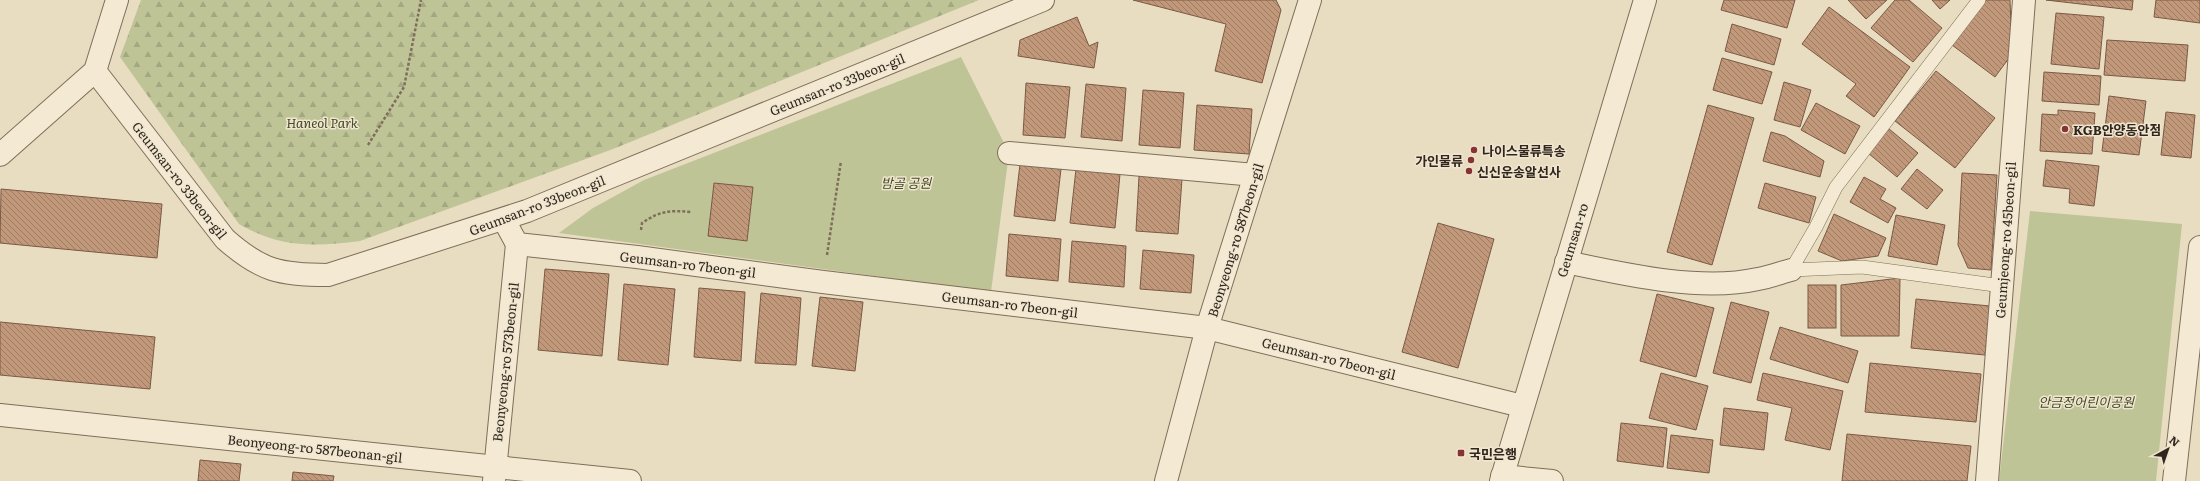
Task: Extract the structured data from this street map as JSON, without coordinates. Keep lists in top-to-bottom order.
{
  "streets": {
    "street": [
      "Geumsan-ro 33beon-gil",
      "Beonyeong-ro 587beon-gil",
      "Geumsan-ro",
      "Geumjeong-ro 45beon-gil",
      "Geumsan-ro 7beon-gil",
      "Beonyeong-ro 573beon-gil",
      "Beonyeong-ro 587beonan-gil"
    ]
  },
  "crossings": [
    ["Beonyeong-ro 587beon-gil", "Geumsan-ro 7beon-gil"],
    ["Geumsan-ro", "Geumsan-ro 7beon-gil"],
    ["Geumsan-ro 7beon-gil", "Beonyeong-ro 573beon-gil"],
    ["Beonyeong-ro 573beon-gil", "Beonyeong-ro 587beonan-gil"]
  ],
  "parks": ["Haneol Park", "밤골 공원", "안금정어린이공원"],
  "places": {
    "other": [
      "KGB안양동안점",
      "나이스물류특송",
      "가인물류",
      "신신운송알선사"
    ],
    "transit": ["국민은행"]
  },
  "north": "top right"
}
